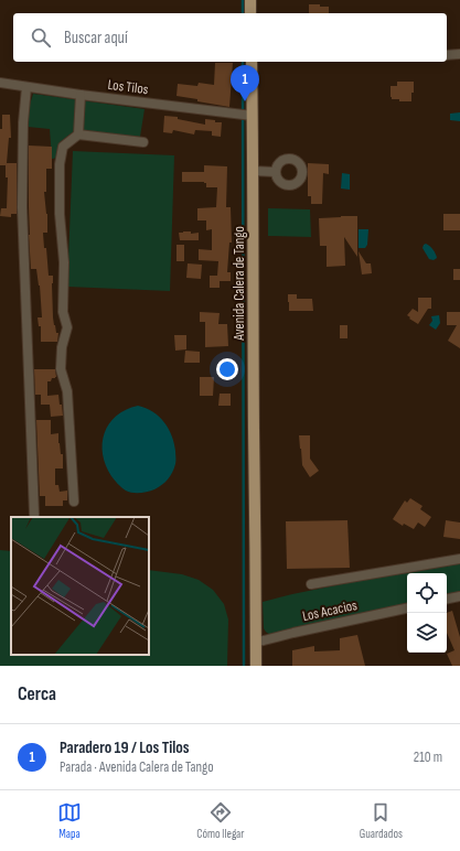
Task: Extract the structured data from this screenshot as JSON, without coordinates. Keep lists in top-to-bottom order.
{
  "streets": {
    "main road": ["Avenida Calera de Tango"],
    "street": ["Los Tilos", "Los Acacios"]
  },
  "crossings": [
    ["Los Tilos", "Avenida Calera de Tango"],
    ["Avenida Calera de Tango", "Los Acacios"]
  ],
  "page": {
    "search": "Buscar aquí",
    "pins": "1",
    "heading": "Cerca",
    "list": [
      {
        "mark": "1",
        "name": "Paradero 19 / Los Tilos",
        "note": "Parada · Avenida Calera de Tango",
        "value": "210 m"
      }
    ],
    "nav": ["Mapa", "Cómo llegar", "Guardados"]
  }
}
